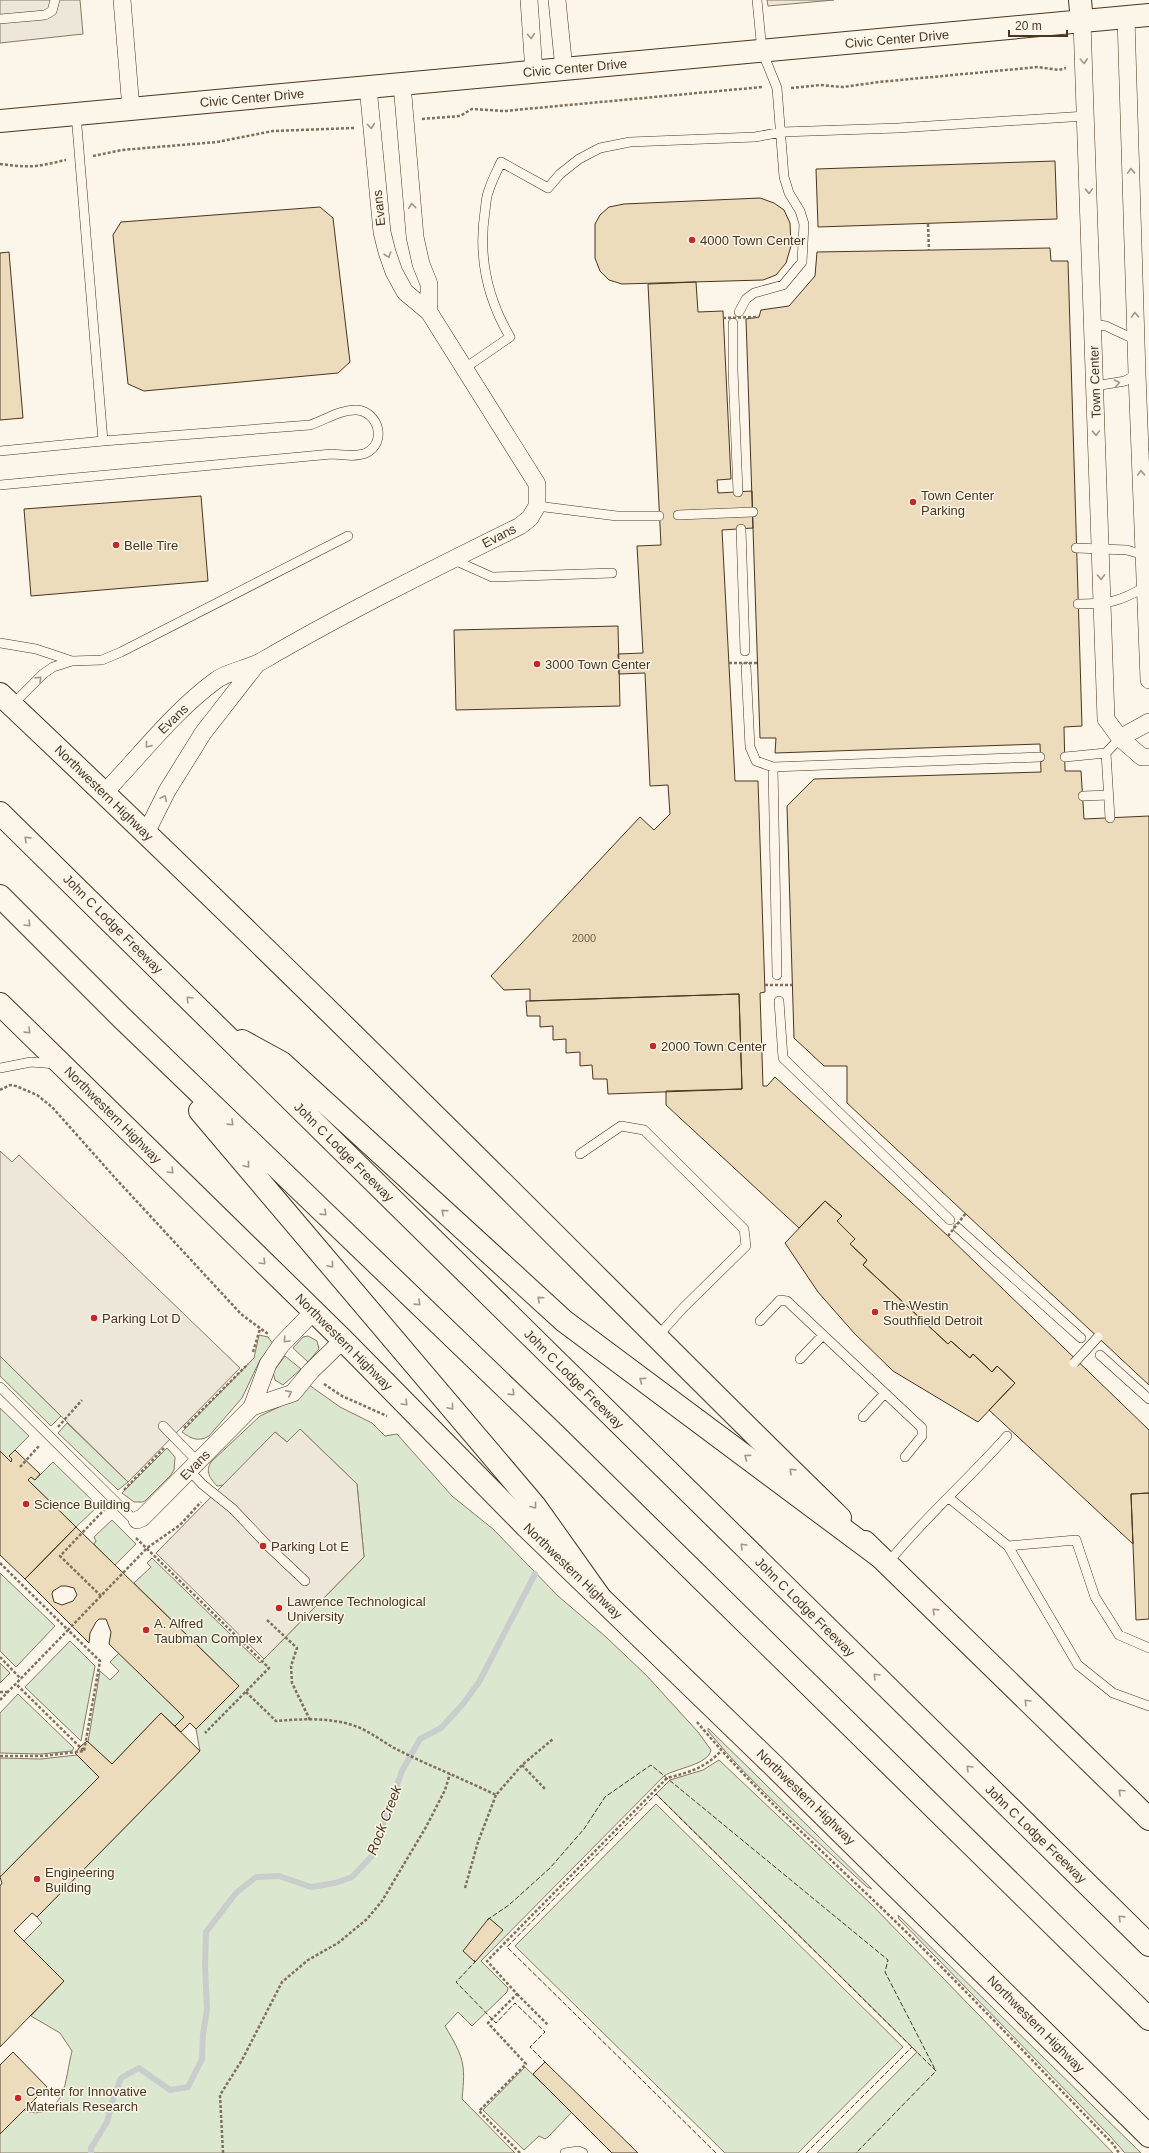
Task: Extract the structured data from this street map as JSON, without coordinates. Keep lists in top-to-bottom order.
{
  "streets": {
    "main road": ["Civic Center Drive", "Northwestern Highway", "John C Lodge Freeway"],
    "street": ["Evans", "Town Center"]
  },
  "crossings": [
    ["Civic Center Drive", "Evans"],
    ["Civic Center Drive", "Town Center"],
    ["Evans", "Northwestern Highway"]
  ],
  "water": ["Rock Creek"],
  "places": [
    "4000 Town Center",
    "Town Center Parking",
    "Belle Tire",
    "3000 Town Center",
    "2000 Town Center",
    "The Westin Southfield Detroit",
    "Parking Lot D",
    "Science Building",
    "Parking Lot E",
    "Lawrence Technological University",
    "A. Alfred Taubman Complex",
    "Engineering Building",
    "Center for Innovative Materials Research"
  ],
  "house_numbers": ["2000"],
  "scale_bar": "20 m"
}
